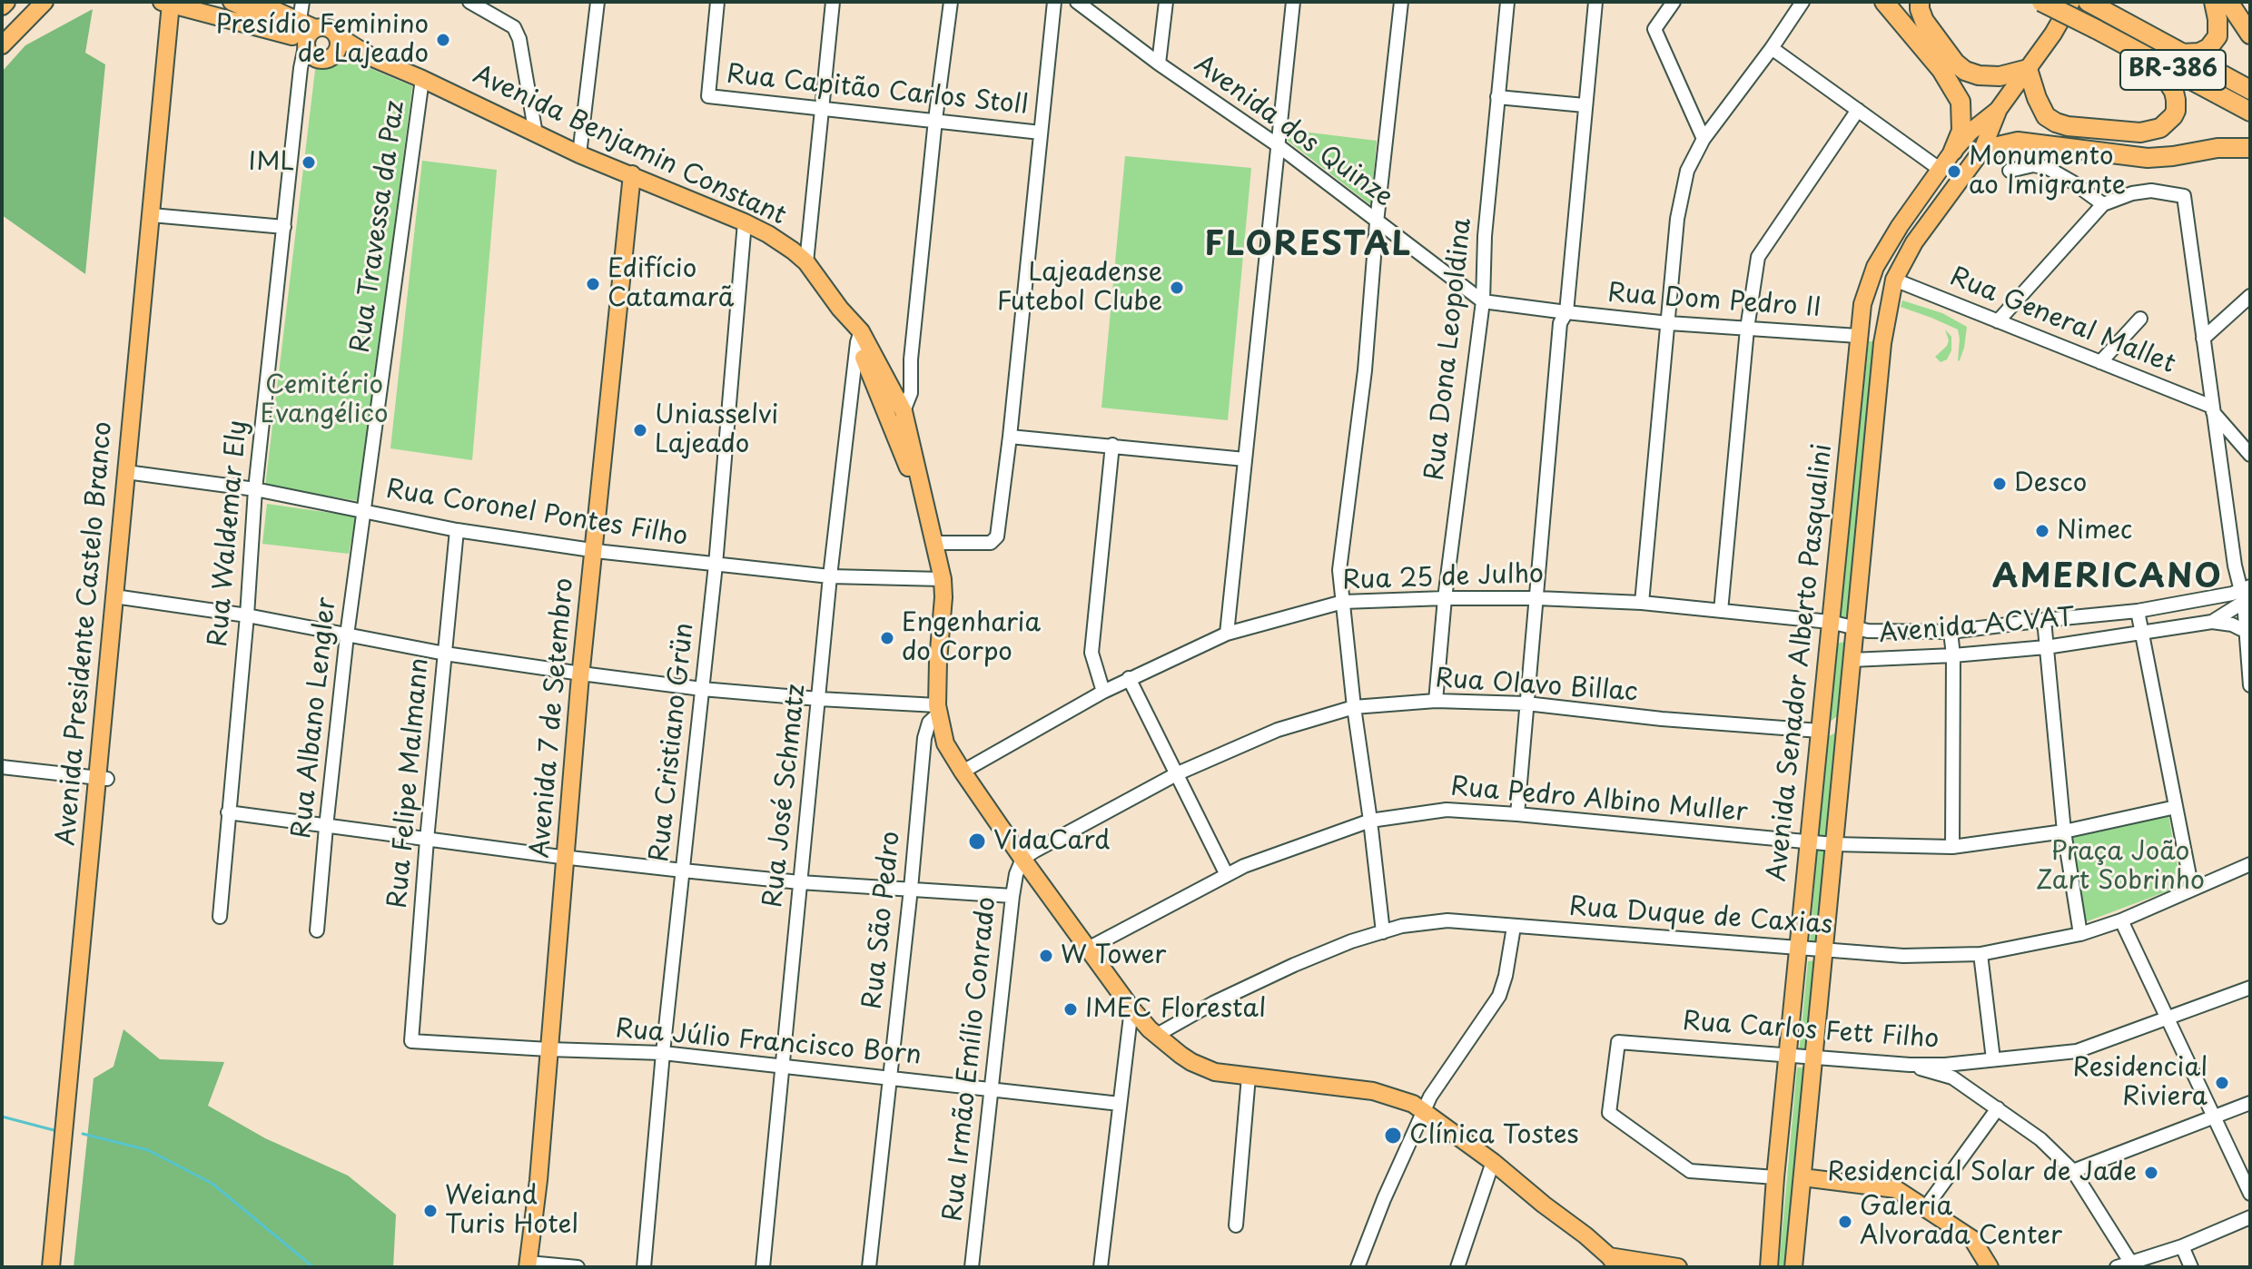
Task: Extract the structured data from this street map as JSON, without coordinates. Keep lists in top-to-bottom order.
{
  "streets": {
    "highway": ["BR-386"],
    "main road": [
      "Avenida Benjamin Constant",
      "Avenida Presidente Castelo Branco",
      "Avenida Senador Alberto Pasqualini",
      "Avenida 7 de Setembro"
    ],
    "street": [
      "Rua Capitão Carlos Stoll",
      "Avenida dos Quinze",
      "Rua Travessa da Paz",
      "Rua Dom Pedro II",
      "Rua General Mallet",
      "Rua Dona Leopoldina",
      "Rua Coronel Pontes Filho",
      "Rua Waldemar Ely",
      "Rua 25 de Julho",
      "Avenida ACVAT",
      "Rua Olavo Billac",
      "Rua Albano Lengler",
      "Rua Cristiano Grün",
      "Rua Felipe Malmann",
      "Rua José Schmatz",
      "Rua Pedro Albino Muller",
      "Rua Duque de Caxias",
      "Rua São Pedro",
      "Rua Carlos Fett Filho",
      "Rua Júlio Francisco Born",
      "Rua Irmão Emílio Conrado"
    ]
  },
  "crossings": [
    ["Avenida dos Quinze", "Rua Dom Pedro II"],
    ["Avenida dos Quinze", "Rua Dona Leopoldina"],
    ["Avenida Benjamin Constant", "Rua Travessa da Paz"],
    ["Avenida Benjamin Constant", "Rua Coronel Pontes Filho"],
    ["Avenida Benjamin Constant", "Rua Waldemar Ely"],
    ["Avenida Benjamin Constant", "Rua 25 de Julho"],
    ["Avenida Benjamin Constant", "Rua Olavo Billac"],
    ["Avenida Benjamin Constant", "Avenida 7 de Setembro"],
    ["Avenida Benjamin Constant", "Rua Cristiano Grün"],
    ["Avenida Benjamin Constant", "Rua José Schmatz"],
    ["Avenida Benjamin Constant", "Rua Pedro Albino Muller"],
    ["Avenida Benjamin Constant", "Rua Duque de Caxias"],
    ["Avenida Benjamin Constant", "Rua São Pedro"],
    ["Avenida Benjamin Constant", "Rua Irmão Emílio Conrado"],
    ["Rua Travessa da Paz", "Rua Coronel Pontes Filho"],
    ["Rua Travessa da Paz", "Rua Albano Lengler"],
    ["Rua Dom Pedro II", "Avenida Senador Alberto Pasqualini"],
    ["Rua General Mallet", "Avenida Senador Alberto Pasqualini"],
    ["Rua Dona Leopoldina", "Rua 25 de Julho"],
    ["Rua Dona Leopoldina", "Rua Olavo Billac"],
    ["Rua Coronel Pontes Filho", "Rua Waldemar Ely"],
    ["Rua Coronel Pontes Filho", "Avenida Presidente Castelo Branco"],
    ["Rua Coronel Pontes Filho", "Rua Albano Lengler"],
    ["Rua Coronel Pontes Filho", "Avenida 7 de Setembro"],
    ["Rua Coronel Pontes Filho", "Rua Cristiano Grün"],
    ["Rua Coronel Pontes Filho", "Rua Felipe Malmann"],
    ["Rua Coronel Pontes Filho", "Rua José Schmatz"],
    ["Rua 25 de Julho", "Avenida ACVAT"],
    ["Rua 25 de Julho", "Avenida Senador Alberto Pasqualini"],
    ["Avenida ACVAT", "Avenida Senador Alberto Pasqualini"],
    ["Avenida Senador Alberto Pasqualini", "Rua Olavo Billac"],
    ["Avenida Senador Alberto Pasqualini", "Rua Pedro Albino Muller"],
    ["Avenida Senador Alberto Pasqualini", "Rua Duque de Caxias"],
    ["Avenida Senador Alberto Pasqualini", "Rua Carlos Fett Filho"],
    ["Rua Olavo Billac", "Rua Irmão Emílio Conrado"],
    ["Avenida 7 de Setembro", "Rua Júlio Francisco Born"],
    ["Rua Cristiano Grün", "Rua Júlio Francisco Born"],
    ["Rua Felipe Malmann", "Rua Júlio Francisco Born"],
    ["Rua José Schmatz", "Rua Júlio Francisco Born"],
    ["Rua São Pedro", "Rua Júlio Francisco Born"],
    ["Rua Júlio Francisco Born", "Rua Irmão Emílio Conrado"]
  ],
  "districts": ["FLORESTAL", "AMERICANO"],
  "parks": ["Cemitério Evangélico", "Praça João Zart Sobrinho"],
  "places": [
    "Presídio Feminino de Lajeado",
    "IML",
    "Monumento ao Imigrante",
    "Edifício Catamarã",
    "Lajeadense Futebol Clube",
    "Uniasselvi Lajeado",
    "Desco",
    "Nimec",
    "Engenharia do Corpo",
    "VidaCard",
    "W Tower",
    "IMEC Florestal",
    "Residencial Riviera",
    "Clínica Tostes",
    "Residencial Solar de Jade",
    "Weiand Turis Hotel",
    "Galeria Alvorada Center"
  ]
}
